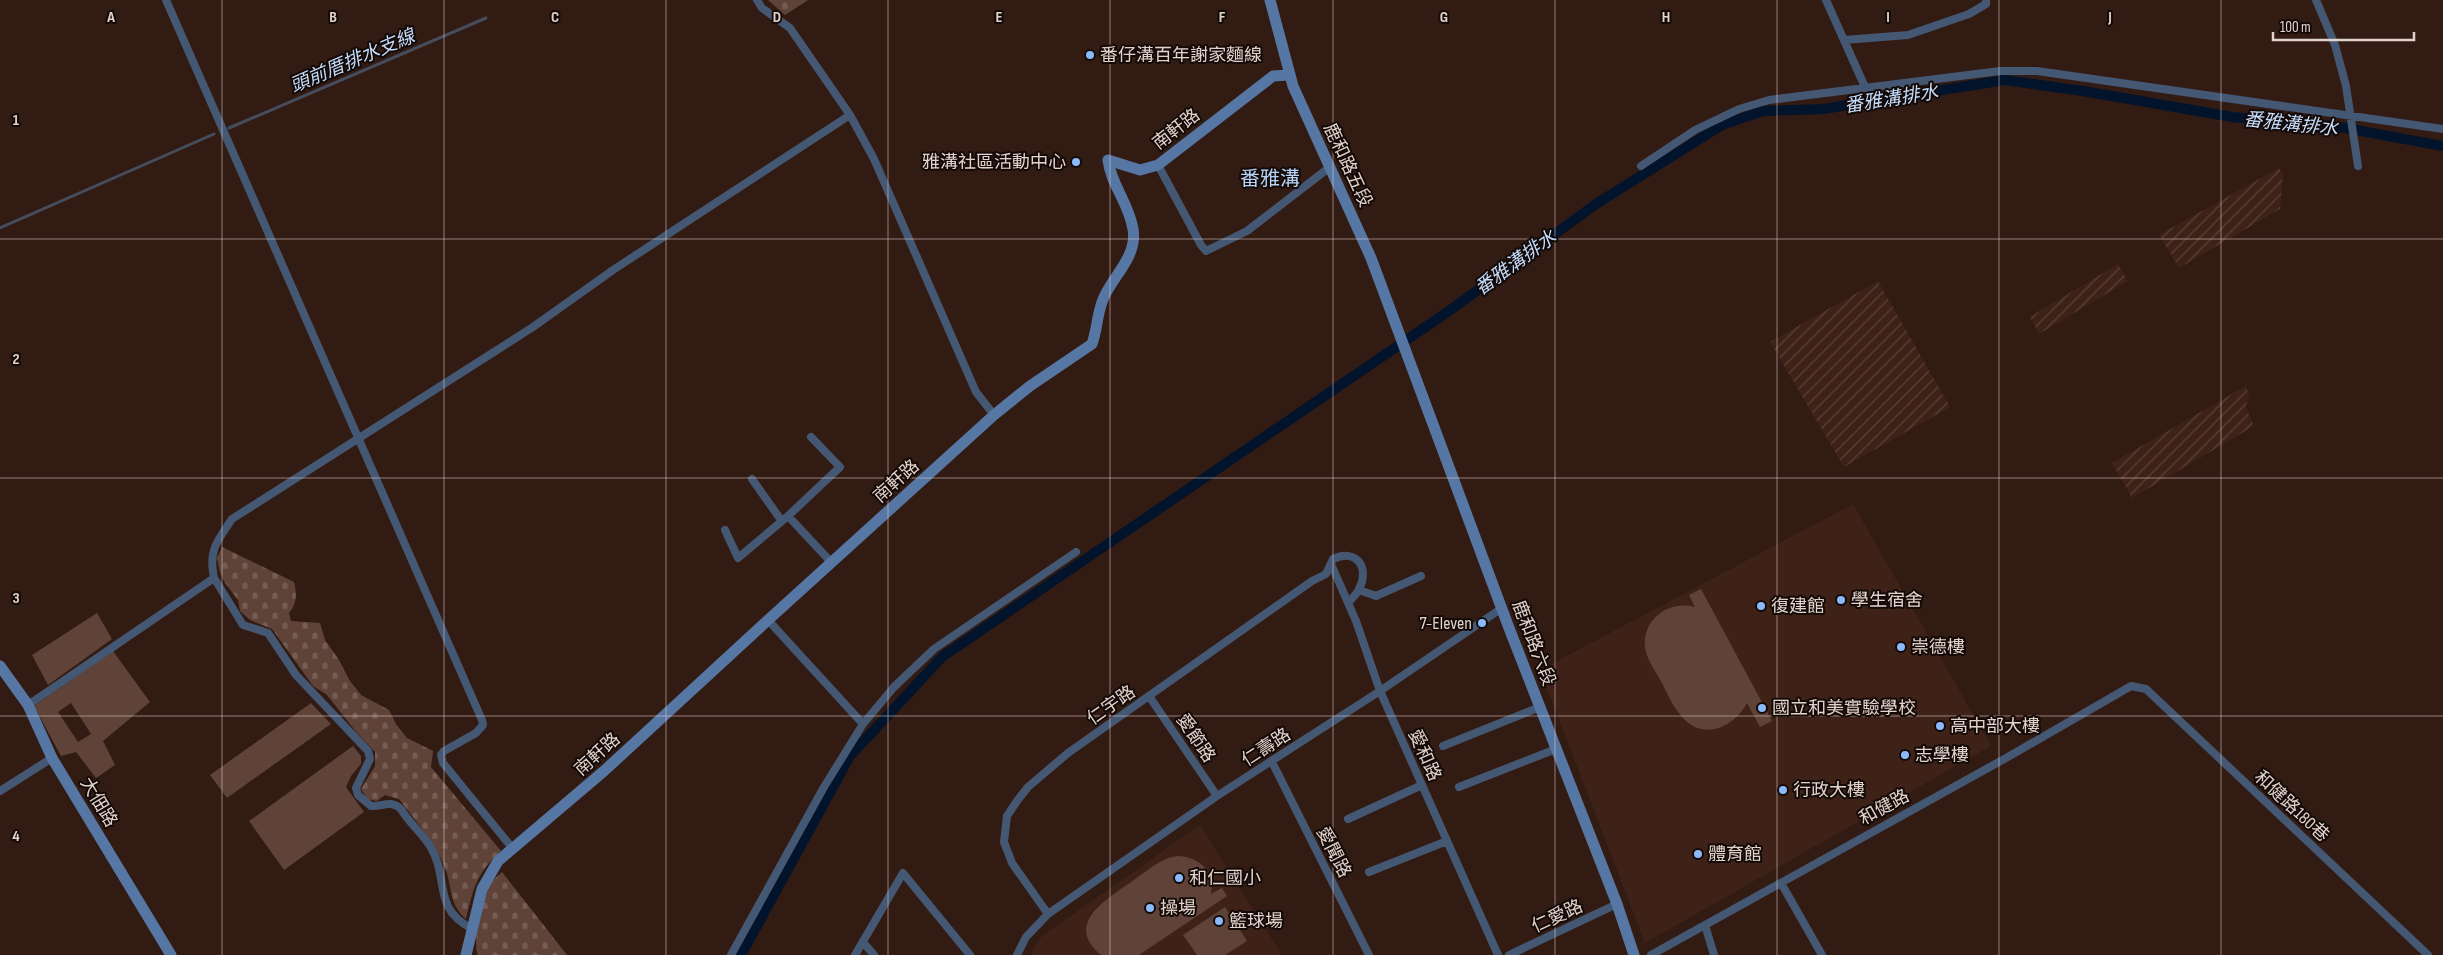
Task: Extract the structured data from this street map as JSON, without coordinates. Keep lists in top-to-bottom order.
{
  "streets": {
    "street": [
      "南軒路",
      "鹿和路五段",
      "鹿和路六段",
      "仁宇路",
      "愛節路",
      "仁壽路",
      "愛和路",
      "大佃路",
      "和健路180巷",
      "和健路",
      "愛聞路",
      "仁愛路"
    ]
  },
  "crossings": [
    ["南軒路", "鹿和路五段"],
    ["鹿和路五段", "鹿和路六段"],
    ["鹿和路六段", "仁壽路"],
    ["鹿和路六段", "仁愛路"],
    ["仁宇路", "愛節路"],
    ["仁宇路", "仁壽路"],
    ["仁宇路", "愛和路"],
    ["愛節路", "仁壽路"],
    ["仁壽路", "愛和路"],
    ["仁壽路", "愛聞路"],
    ["和健路180巷", "和健路"]
  ],
  "districts": ["番雅溝"],
  "water": ["頭前厝排水支線", "番雅溝排水"],
  "places": [
    "番仔溝百年謝家麵線",
    "雅溝社區活動中心",
    "學生宿舍",
    "復建館",
    "7-Eleven",
    "崇德樓",
    "國立和美實驗學校",
    "高中部大樓",
    "志學樓",
    "行政大樓",
    "體育館",
    "和仁國小",
    "操場",
    "籃球場"
  ],
  "scale_bar": "100 m",
  "grid": {
    "columns": [
      "A",
      "B",
      "C",
      "D",
      "E",
      "F",
      "G",
      "H",
      "I",
      "J"
    ],
    "rows": [
      "1",
      "2",
      "3",
      "4"
    ]
  }
}
